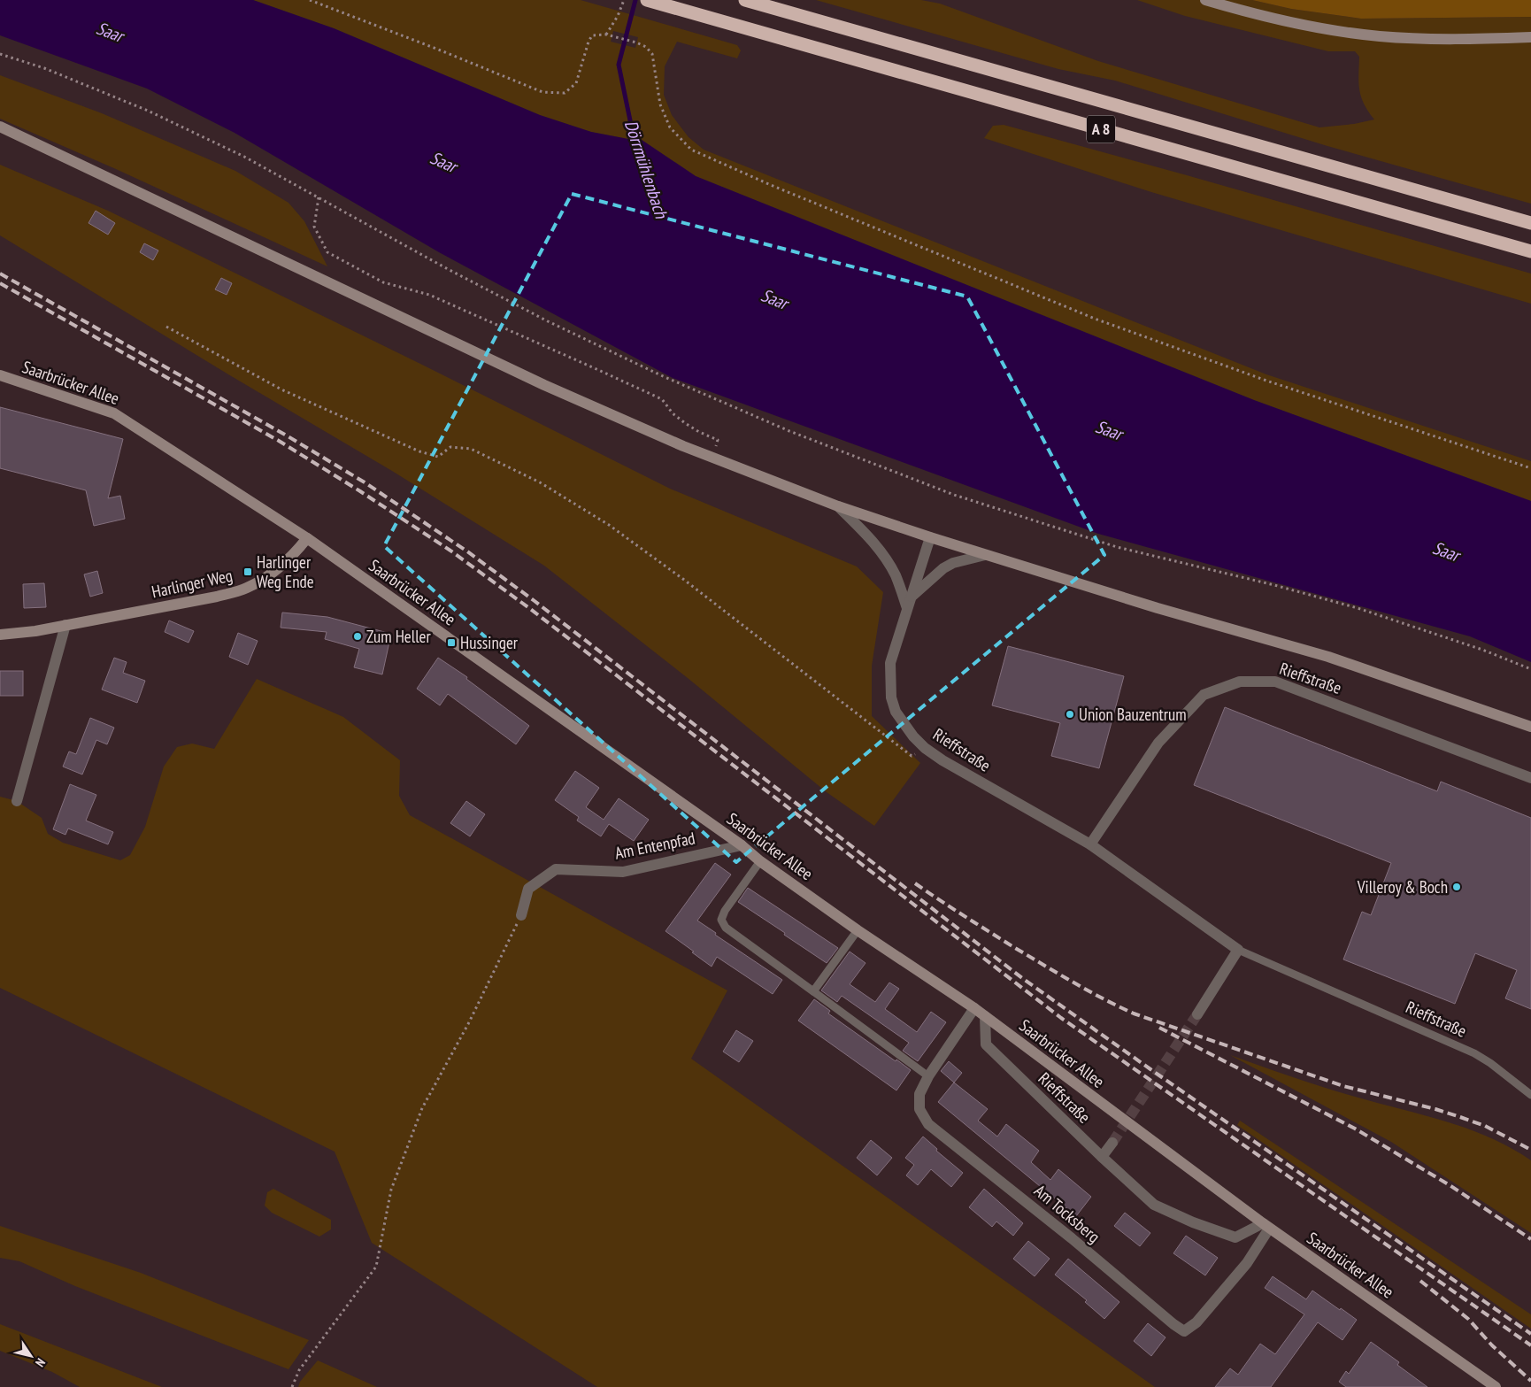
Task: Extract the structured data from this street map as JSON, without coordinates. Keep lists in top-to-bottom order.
{
  "streets": {
    "highway": ["A 8"],
    "street": [
      "Saarbrücker Allee",
      "Harlinger Weg",
      "Rieffstraße",
      "Am Entenpfad",
      "Am Tocksberg"
    ]
  },
  "crossings": [
    ["Saarbrücker Allee", "Harlinger Weg"],
    ["Saarbrücker Allee", "Rieffstraße"],
    ["Saarbrücker Allee", "Am Entenpfad"],
    ["Saarbrücker Allee", "Am Tocksberg"],
    ["Rieffstraße", "Am Tocksberg"]
  ],
  "water": ["Saar", "Dörrmühlenbach"],
  "places": {
    "transit": ["Harlinger Weg Ende", "Hussinger"],
    "other": ["Zum Heller", "Union Bauzentrum", "Villeroy & Boch"]
  },
  "north": "bottom right"
}
